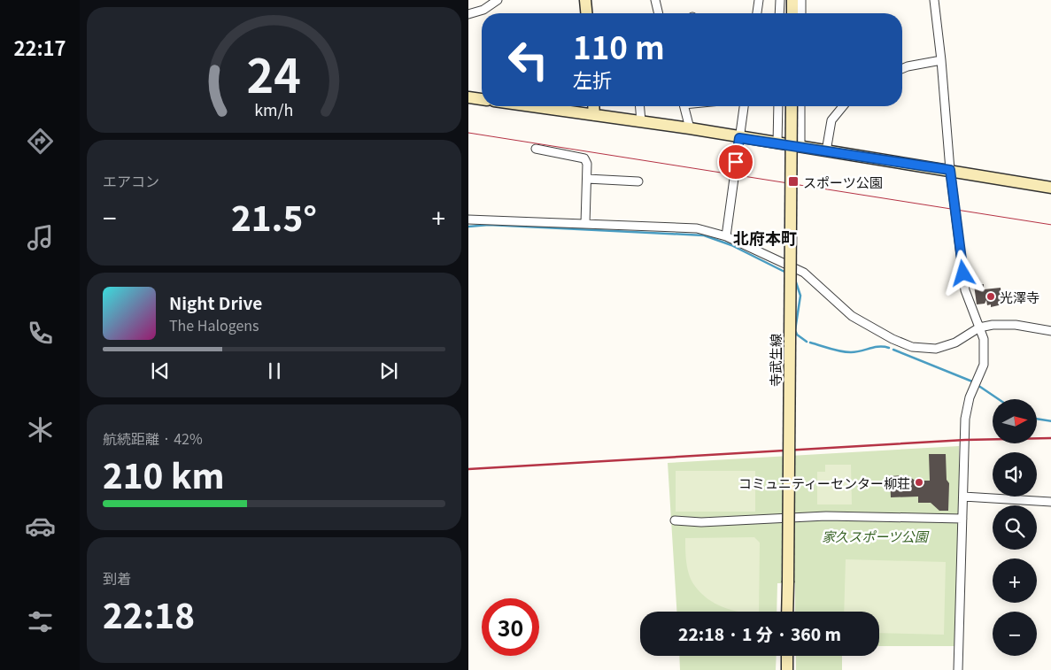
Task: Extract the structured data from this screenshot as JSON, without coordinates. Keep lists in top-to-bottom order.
{
  "streets": {
    "street": ["寺武生線"]
  },
  "districts": ["北府本町"],
  "parks": ["家久スポーツ公園"],
  "places": {
    "transit": ["スポーツ公園"],
    "other": ["光澤寺", "コミュニティーセンター柳荘"]
  },
  "north": "right",
  "page": {
    "tabs": "22:17",
    "turn": ["110 m", "左折"],
    "tile": [
      "エアコン",
      ["航続距離 · 42%", "210 km"],
      ["到着", "22:18"]
    ],
    "heat": ["−", "21.5°", "+"],
    "song": ["Night Drive", "The Halogens"],
    "map_buttons": ["+", "−"],
    "limit": "30",
    "trip": "22:18 · 1 分 · 360 m",
    "gauge": ["24", "km/h"]
  }
}
